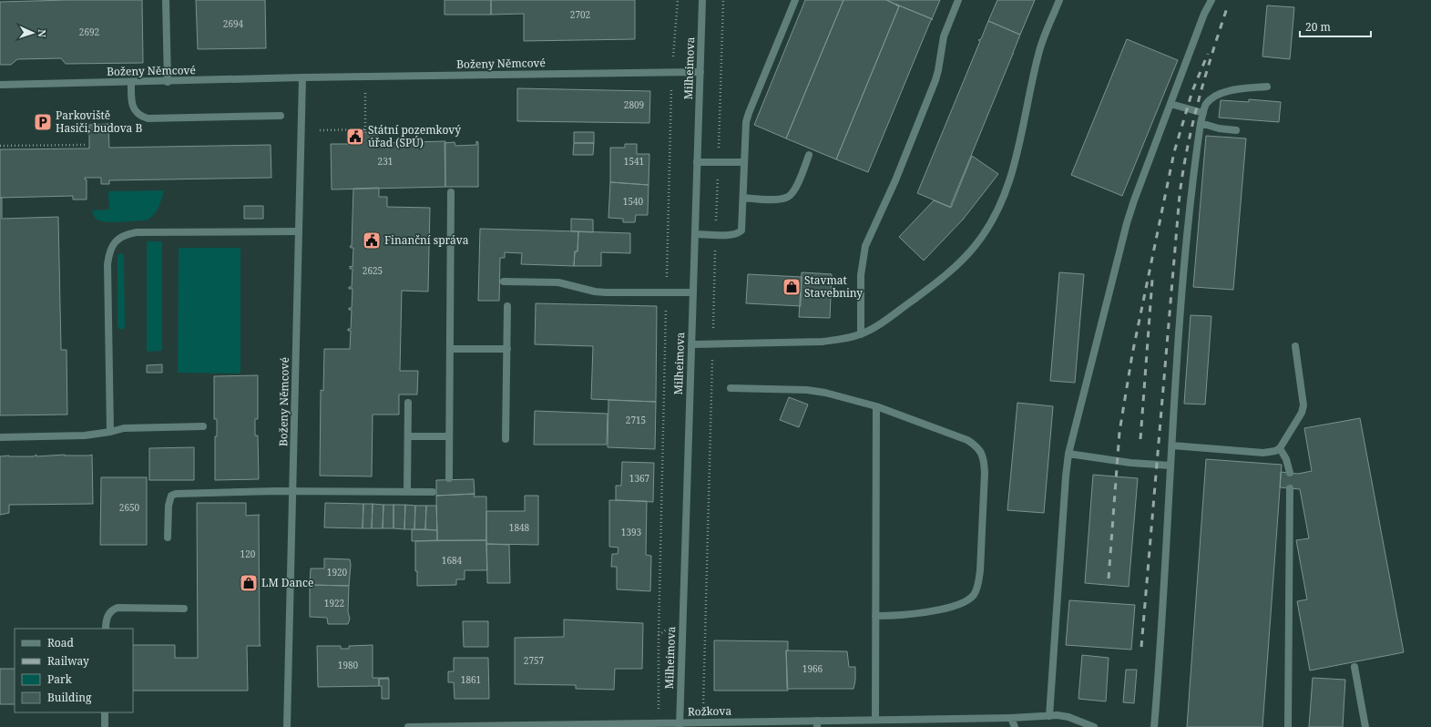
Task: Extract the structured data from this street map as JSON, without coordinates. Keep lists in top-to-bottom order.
{
  "streets": {
    "street": ["Boženy Němcové", "Milheimova", "Rožkova"]
  },
  "crossings": [
    ["Boženy Němcové", "Milheimova"],
    ["Milheimova", "Rožkova"]
  ],
  "places": {
    "parking": ["Parkoviště Hasiči, budova B"],
    "public building": ["Státní pozemkový úřad (SPÚ)", "Finanční správa"],
    "shop": ["Stavmat Stavebniny", "LM Dance"]
  },
  "house_numbers": [
    "2702",
    "2694",
    "2692",
    "2809",
    "231",
    "1541",
    "1540",
    "2625",
    "2715",
    "1367",
    "2650",
    "1848",
    "1393",
    "120",
    "1684",
    "1920",
    "1922",
    "2757",
    "1980",
    "1966",
    "1861"
  ],
  "legend": [
    "Road",
    "Railway",
    "Park",
    "Building"
  ],
  "scale_bar": "20 m",
  "north": "right"
}
